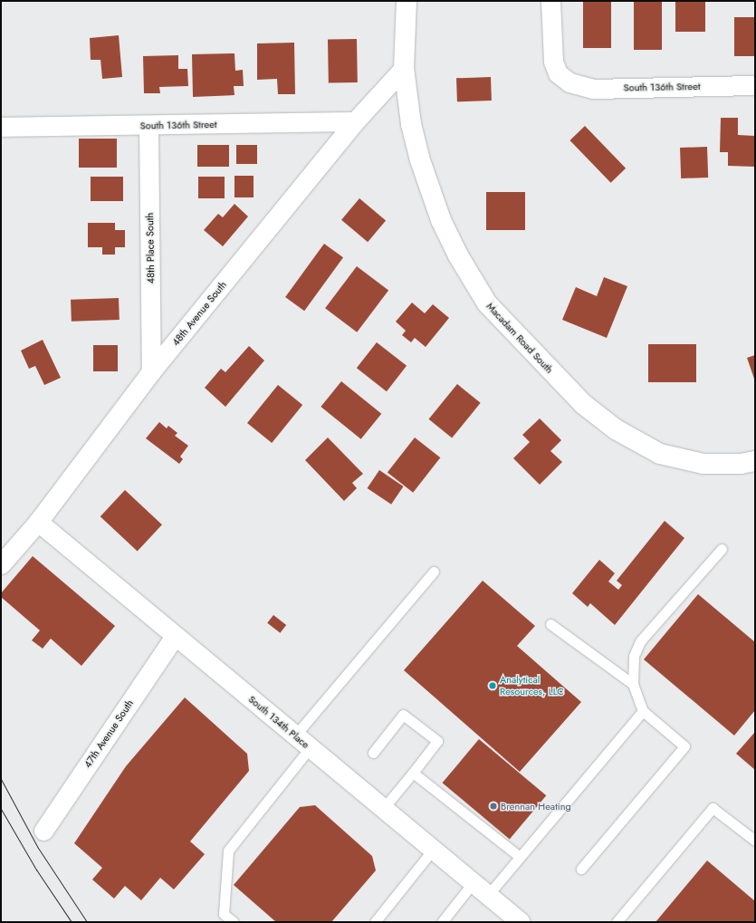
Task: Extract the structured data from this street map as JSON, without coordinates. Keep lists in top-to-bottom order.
{
  "streets": {
    "street": [
      "South 136th Street",
      "48th Place South",
      "48th Avenue South",
      "Macadam Road South",
      "South 134th Place",
      "47th Avenue South"
    ]
  },
  "crossings": [
    ["South 136th Street", "48th Place South"],
    ["South 136th Street", "48th Avenue South"],
    ["48th Place South", "48th Avenue South"],
    ["48th Avenue South", "Macadam Road South"],
    ["48th Avenue South", "South 134th Place"],
    ["South 134th Place", "47th Avenue South"]
  ],
  "places": ["Analytical Resources, LLC", "Brennan Heating"]
}
